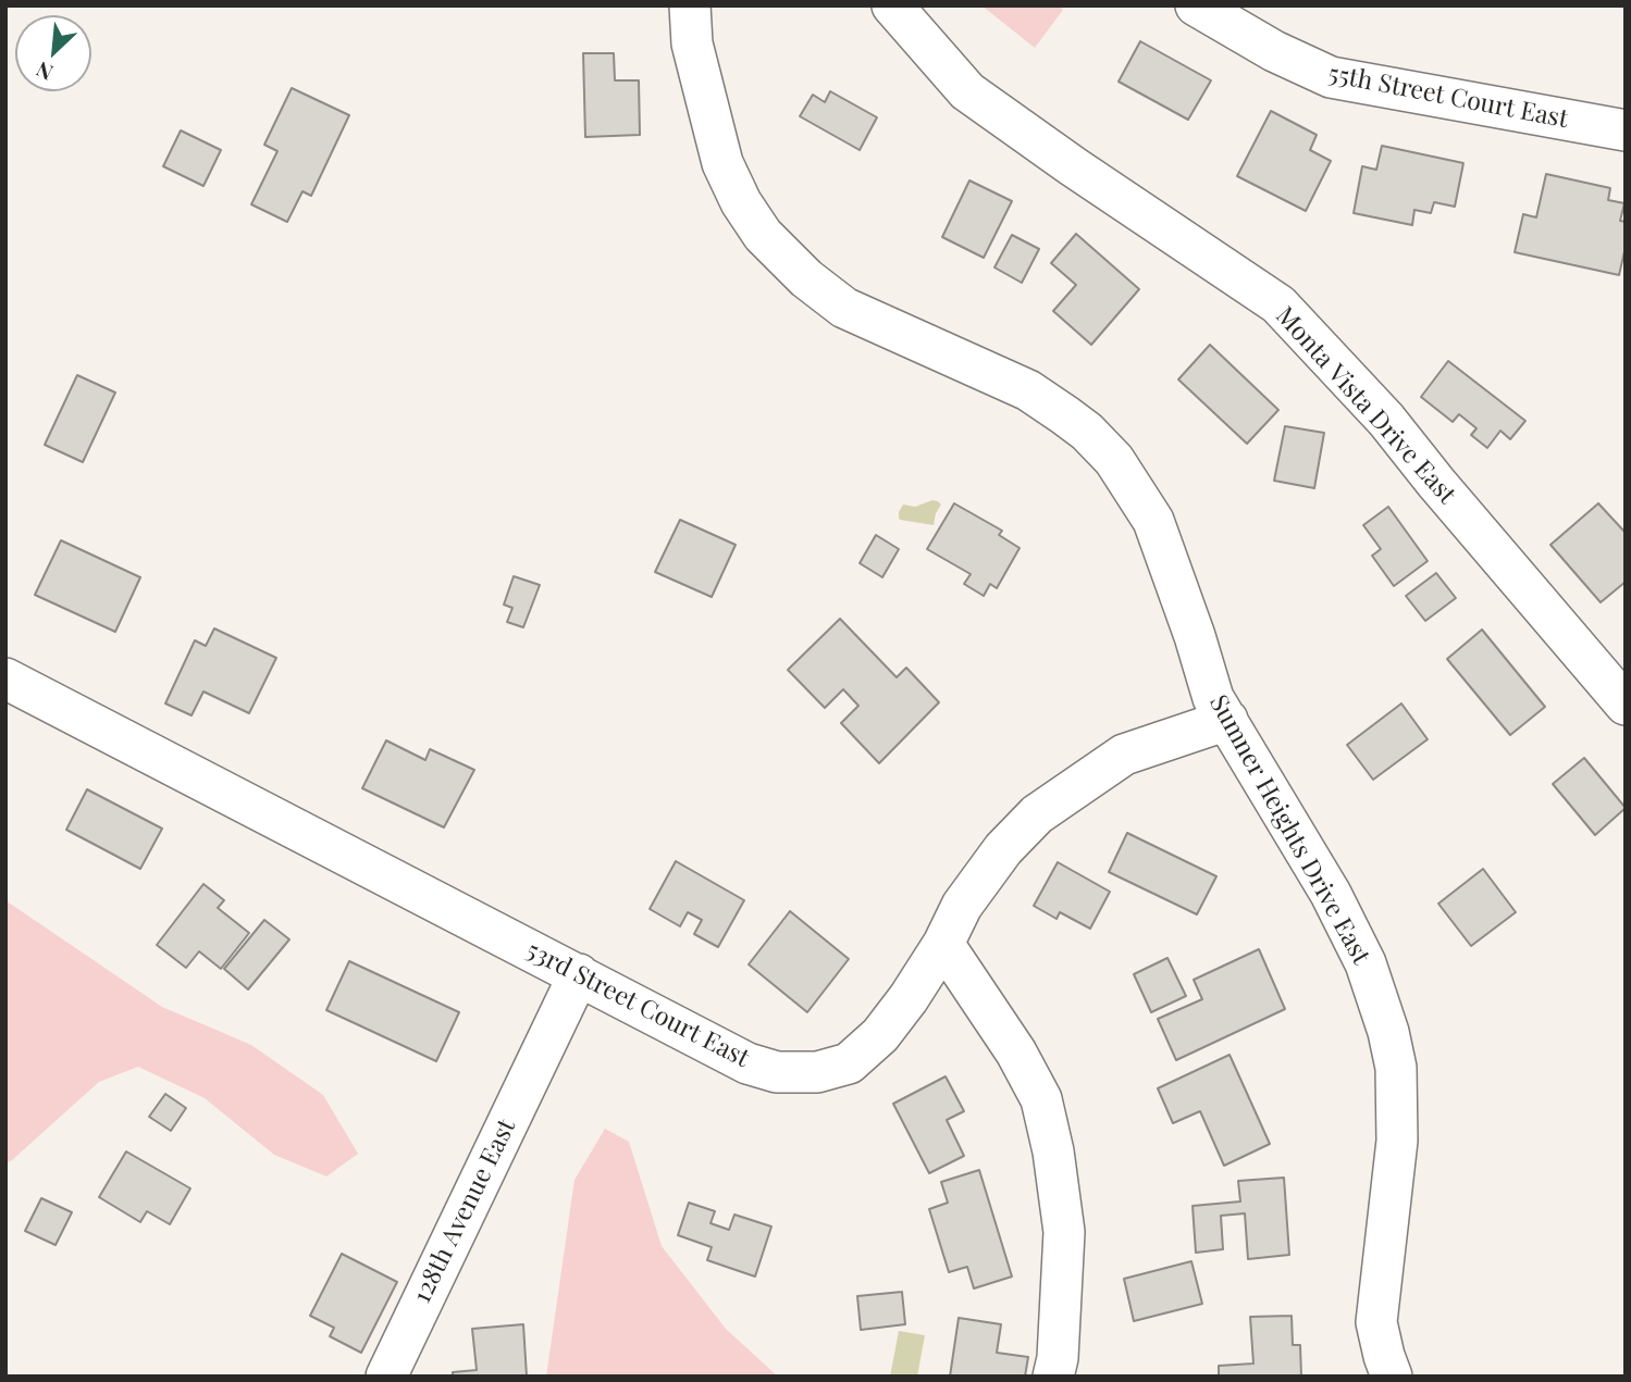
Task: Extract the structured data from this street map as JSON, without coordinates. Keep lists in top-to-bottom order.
{
  "streets": {
    "street": [
      "55th Street Court East",
      "Monta Vista Drive East",
      "Sumner Heights Drive East",
      "53rd Street Court East",
      "128th Avenue East"
    ]
  },
  "crossings": [
    ["Sumner Heights Drive East", "53rd Street Court East"],
    ["53rd Street Court East", "128th Avenue East"]
  ],
  "north": "bottom left"
}
